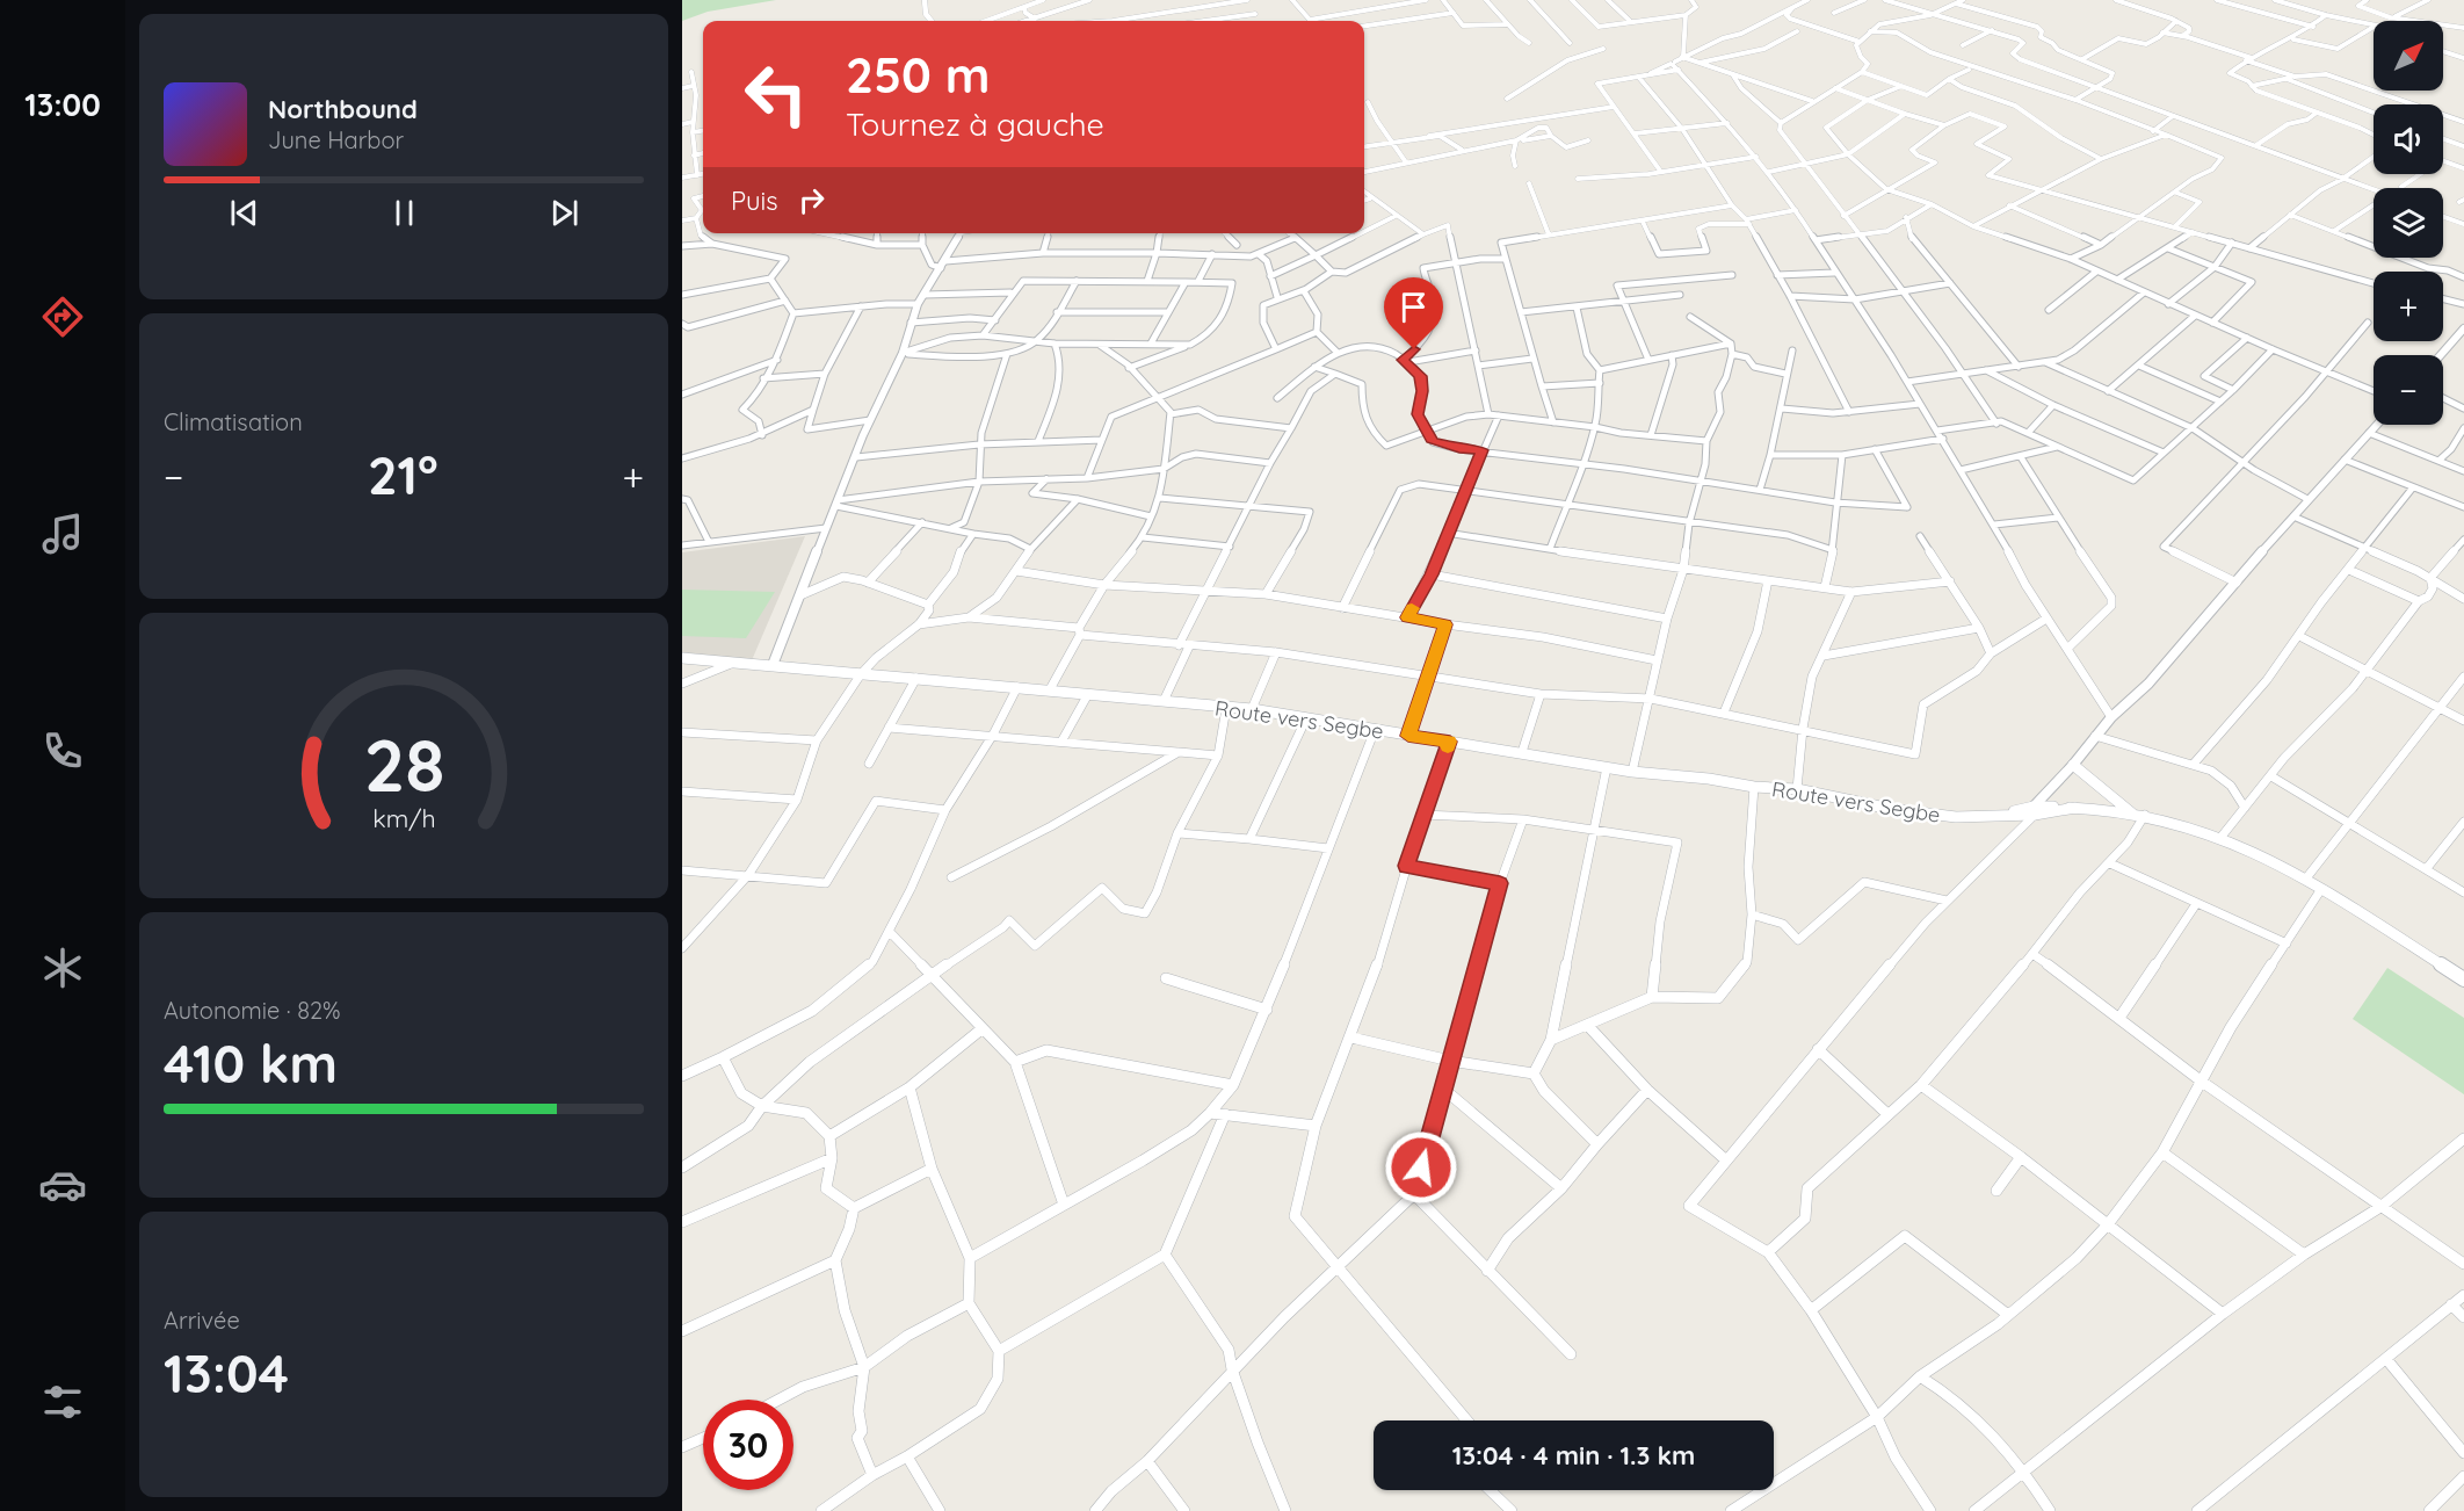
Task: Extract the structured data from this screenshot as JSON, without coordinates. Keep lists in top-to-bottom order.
{
  "streets": {
    "main road": ["Route vers Segbe"]
  },
  "north": "top right",
  "page": {
    "tabs": "13:00",
    "map_buttons": ["+", "−"],
    "turn": ["250 m", "Tournez à gauche"],
    "song": ["Northbound", "June Harbor"],
    "then": "Puis",
    "tile": [
      "Climatisation",
      ["Autonomie · 82%", "410 km"],
      ["Arrivée", "13:04"]
    ],
    "heat": ["−", "21°", "+"],
    "limit": "30",
    "trip": "13:04 · 4 min · 1.3 km",
    "gauge": ["28", "km/h"]
  }
}
